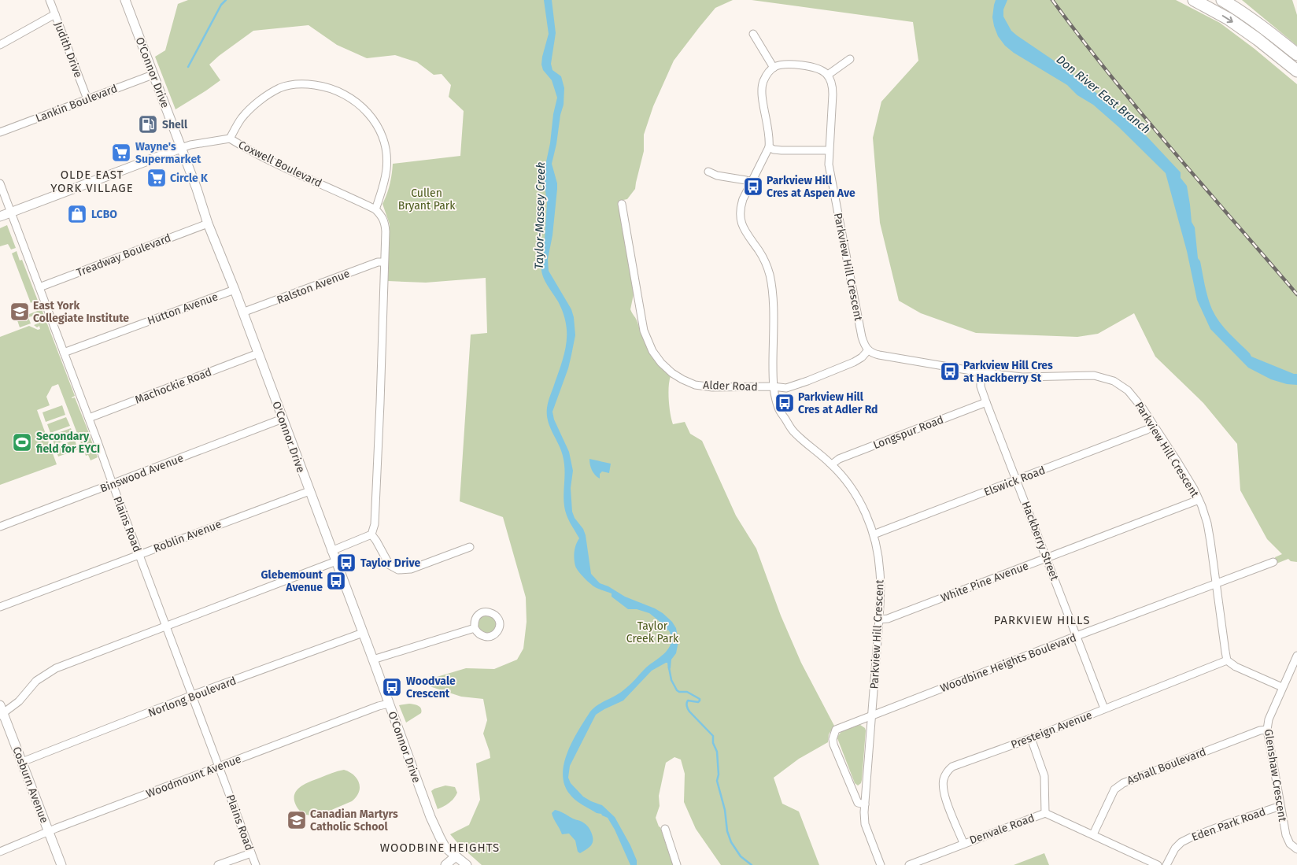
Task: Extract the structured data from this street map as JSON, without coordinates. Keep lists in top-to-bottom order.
{
  "streets": {
    "main road": ["O'Connor Drive", "Cosburn Avenue"],
    "street": [
      "Judith Drive",
      "Lankin Boulevard",
      "Coxwell Boulevard",
      "Treadway Boulevard",
      "Parkview Hill Crescent",
      "Ralston Avenue",
      "Hutton Avenue",
      "Machockie Road",
      "Alder Road",
      "Longspur Road",
      "Binswood Avenue",
      "Elswick Road",
      "Plains Road",
      "Roblin Avenue",
      "Hackberry Street",
      "White Pine Avenue",
      "Woodbine Heights Boulevard",
      "Norlong Boulevard",
      "Presteign Avenue",
      "Ashall Boulevard",
      "Glenshaw Crescent",
      "Woodmount Avenue",
      "Eden Park Road",
      "Denvale Road"
    ]
  },
  "crossings": [
    ["Judith Drive", "Lankin Boulevard"],
    ["O'Connor Drive", "Lankin Boulevard"],
    ["O'Connor Drive", "Coxwell Boulevard"],
    ["O'Connor Drive", "Treadway Boulevard"],
    ["O'Connor Drive", "Ralston Avenue"],
    ["O'Connor Drive", "Hutton Avenue"],
    ["O'Connor Drive", "Machockie Road"],
    ["O'Connor Drive", "Binswood Avenue"],
    ["O'Connor Drive", "Roblin Avenue"],
    ["O'Connor Drive", "Norlong Boulevard"],
    ["O'Connor Drive", "Woodmount Avenue"],
    ["Treadway Boulevard", "Plains Road"],
    ["Parkview Hill Crescent", "Alder Road"],
    ["Parkview Hill Crescent", "Longspur Road"],
    ["Parkview Hill Crescent", "Elswick Road"],
    ["Parkview Hill Crescent", "Hackberry Street"],
    ["Parkview Hill Crescent", "White Pine Avenue"],
    ["Parkview Hill Crescent", "Woodbine Heights Boulevard"],
    ["Parkview Hill Crescent", "Presteign Avenue"],
    ["Hutton Avenue", "Plains Road"],
    ["Machockie Road", "Plains Road"],
    ["Longspur Road", "Hackberry Street"],
    ["Binswood Avenue", "Plains Road"],
    ["Elswick Road", "Hackberry Street"],
    ["Plains Road", "Roblin Avenue"],
    ["Plains Road", "Norlong Boulevard"],
    ["Plains Road", "Woodmount Avenue"],
    ["Hackberry Street", "White Pine Avenue"],
    ["Hackberry Street", "Woodbine Heights Boulevard"],
    ["Hackberry Street", "Presteign Avenue"],
    ["Norlong Boulevard", "Cosburn Avenue"],
    ["Presteign Avenue", "Denvale Road"],
    ["Ashall Boulevard", "Glenshaw Crescent"],
    ["Ashall Boulevard", "Denvale Road"],
    ["Glenshaw Crescent", "Eden Park Road"],
    ["Woodmount Avenue", "Cosburn Avenue"]
  ],
  "districts": ["OLDE EAST YORK VILLAGE", "PARKVIEW HILLS", "WOODBINE HEIGHTS"],
  "water": ["Don River East Branch", "Taylor-Massey Creek"],
  "parks": ["Cullen Bryant Park", "Taylor Creek Park"],
  "places": {
    "fuel station": ["Shell"],
    "supermarket": ["Wayne's Supermarket", "Circle K"],
    "bus stop": [
      "Parkview Hill Cres at Aspen Ave",
      "Parkview Hill Cres at Hackberry St",
      "Parkview Hill Cres at Adler Rd",
      "Taylor Drive",
      "Glebemount Avenue",
      "Woodvale Crescent"
    ],
    "shop": ["LCBO"],
    "school or university": ["East York Collegiate Institute", "Canadian Martyrs Catholic School"],
    "sports": ["Secondary field for EYCI"]
  }
}
